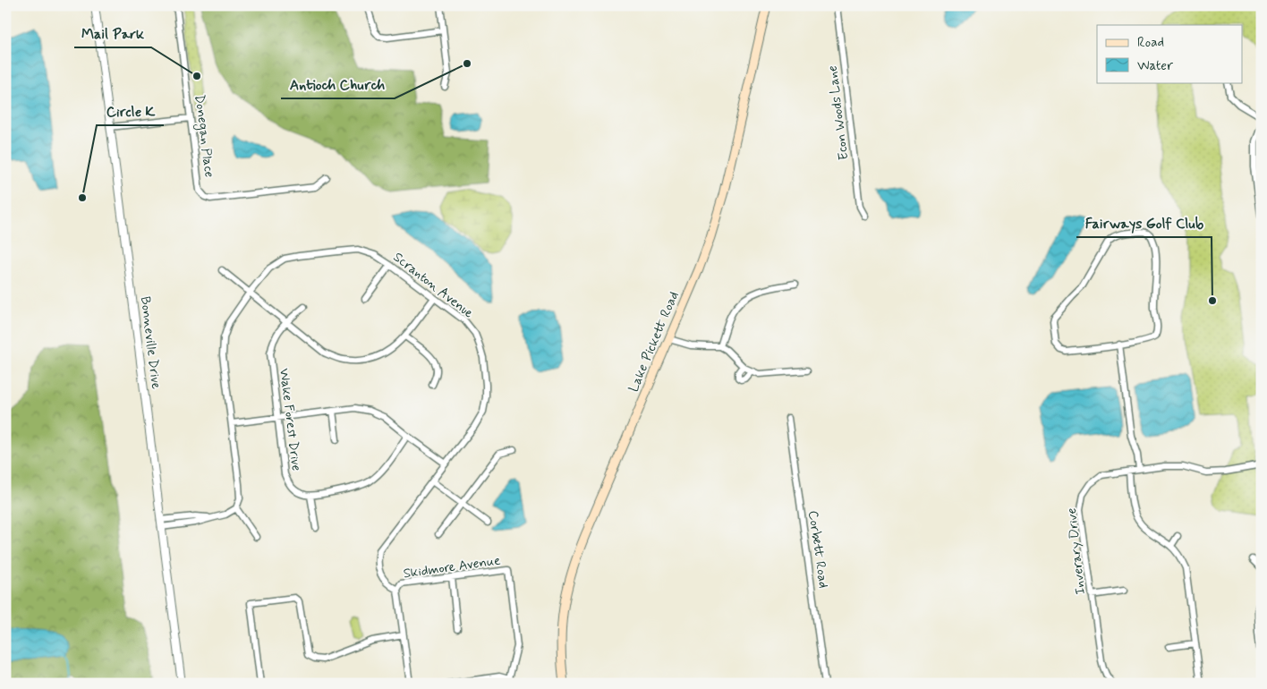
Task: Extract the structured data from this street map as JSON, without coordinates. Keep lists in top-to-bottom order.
{
  "streets": {
    "main road": ["Lake Pickett Road"],
    "street": [
      "Econ Woods Lane",
      "Donegan Place",
      "Scranton Avenue",
      "Bonneville Drive",
      "Wake Forest Drive",
      "Corbett Road",
      "Inverary Drive",
      "Skidmore Avenue"
    ]
  },
  "crossings": [
    ["Scranton Avenue", "Skidmore Avenue"]
  ],
  "places": [
    "Antioch Church",
    "Mail Park",
    "Circle K",
    "Fairways Golf Club"
  ],
  "legend": ["Road", "Water"]
}
